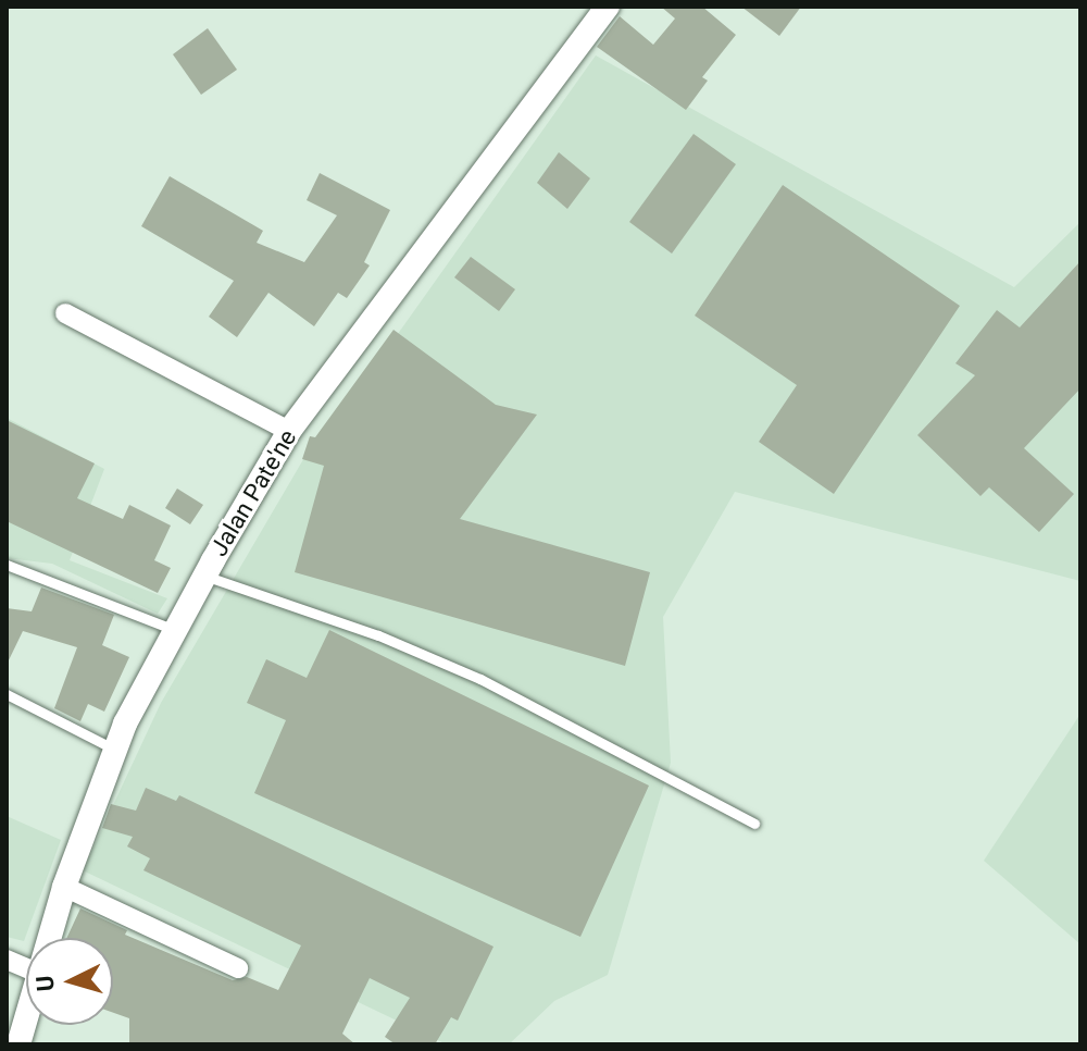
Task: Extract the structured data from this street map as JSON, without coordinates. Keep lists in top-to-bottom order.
{
  "streets": {
    "street": ["Jalan Pate'ne"]
  },
  "north": "left"
}
